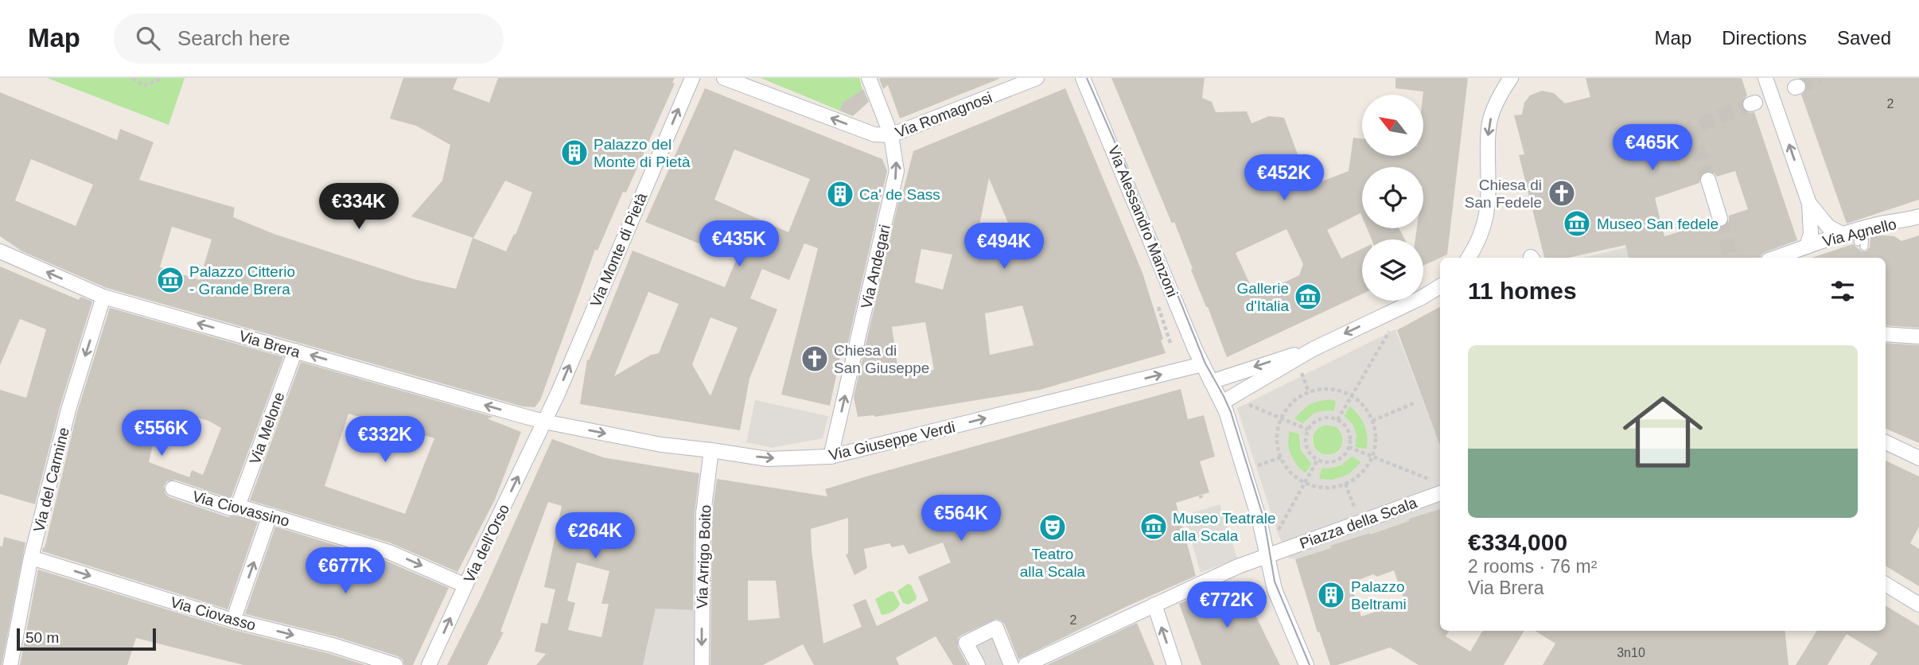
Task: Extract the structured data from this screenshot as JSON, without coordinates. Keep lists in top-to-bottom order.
{
  "streets": {
    "street": [
      "Via Romagnosi",
      "Via Alessandro Manzoni",
      "Via Agnello",
      "Via Monte di Pietà",
      "Via Andegari",
      "Via Brera",
      "Via Melone",
      "Via Giuseppe Verdi",
      "Via del Carmine",
      "Via Ciovassino",
      "Piazza della Scala",
      "Via dell'Orso",
      "Via Arrigo Boito",
      "Via Ciovasso"
    ]
  },
  "crossings": [
    ["Via Romagnosi", "Via Andegari"],
    ["Via Alessandro Manzoni", "Via Giuseppe Verdi"],
    ["Via Monte di Pietà", "Via Brera"],
    ["Via Monte di Pietà", "Via Giuseppe Verdi"],
    ["Via Monte di Pietà", "Via dell'Orso"],
    ["Via Andegari", "Via Giuseppe Verdi"],
    ["Via Brera", "Via Melone"],
    ["Via Brera", "Via Giuseppe Verdi"],
    ["Via Brera", "Via del Carmine"],
    ["Via Brera", "Via dell'Orso"],
    ["Via Melone", "Via Ciovassino"],
    ["Via Giuseppe Verdi", "Via dell'Orso"],
    ["Via Giuseppe Verdi", "Via Arrigo Boito"],
    ["Via del Carmine", "Via Ciovasso"],
    ["Via Ciovassino", "Via dell'Orso"]
  ],
  "one_way": [
    "Via Romagnosi",
    "Via Monte di Pietà",
    "Via Andegari",
    "Via Brera",
    "Via Giuseppe Verdi",
    "Via del Carmine",
    "Via Ciovassino",
    "Via dell'Orso",
    "Via Arrigo Boito",
    "Via Ciovasso"
  ],
  "places": {
    "building": ["Palazzo del Monte di Pietà", "Ca' de Sass", "Palazzo Beltrami"],
    "church": ["Chiesa di San Fedele", "Chiesa di San Giuseppe"],
    "museum": [
      "Museo San fedele",
      "Palazzo Citterio - Grande Brera",
      "Gallerie d'Italia",
      "Museo Teatrale alla Scala"
    ],
    "theatre": ["Teatro alla Scala"]
  },
  "house_numbers": ["2", "2", "3n10"],
  "scale_bar": "50 m",
  "north": "top left",
  "page": {
    "header": "Map",
    "search": "Search here",
    "nav": ["Map", "Directions", "Saved"],
    "price": [
      "€465K",
      "€452K",
      "€334K",
      "€435K",
      "€494K",
      "€556K",
      "€332K",
      "€564K",
      "€264K",
      "€677K",
      "€772K"
    ],
    "heading": "11 homes",
    "list": [
      {
        "name": "€334,000",
        "note": "2 rooms · 76 m² · Via Brera"
      }
    ],
    "scale": "50 m"
  }
}
